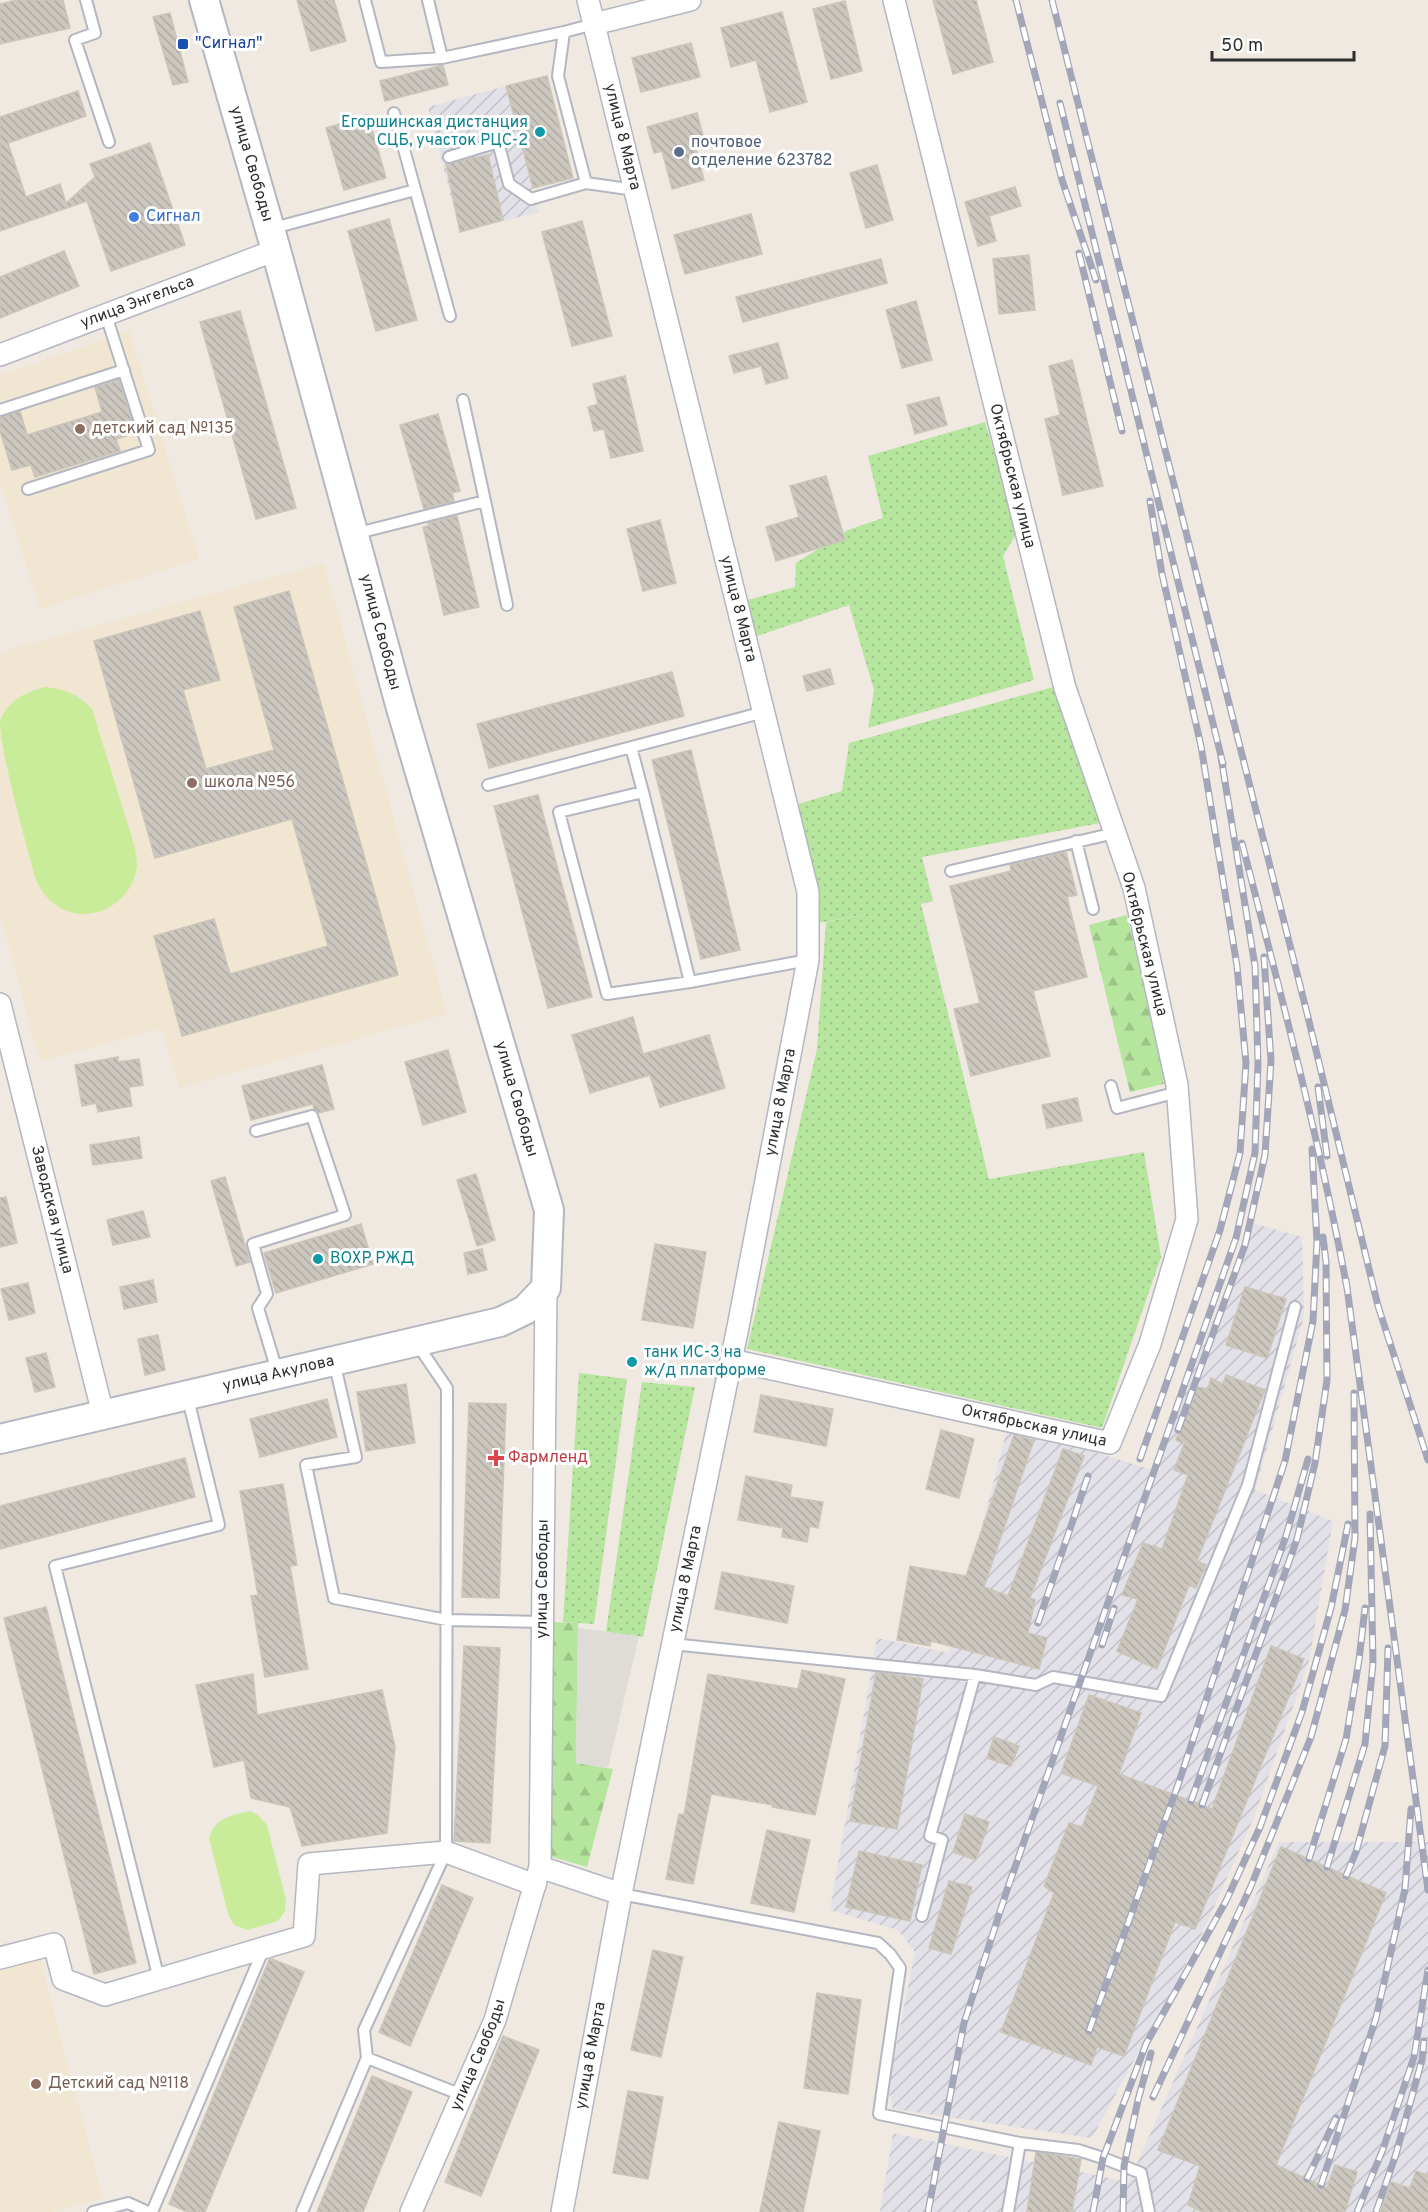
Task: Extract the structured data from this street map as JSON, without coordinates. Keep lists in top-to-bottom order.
{
  "streets": {
    "street": [
      "улица 8 Марта",
      "улица Свободы",
      "улица Энгельса",
      "Октябрьская улица",
      "Заводская улица",
      "улица Акулова"
    ]
  },
  "crossings": [
    ["улица 8 Марта", "Октябрьская улица"],
    ["улица Свободы", "улица Энгельса"],
    ["улица Свободы", "улица Акулова"],
    ["Заводская улица", "улица Акулова"]
  ],
  "places": {
    "transit": ["\"Сигнал\""],
    "other": [
      "Егоршинская дистанция СЦБ, участок РЦС-2",
      "почтовое отделение 623782",
      "Сигнал",
      "детский сад №135",
      "школа №56",
      "ВОХР РЖД",
      "танк ИС-3 на ж/д платформе",
      "Детский сад №118"
    ],
    "health": ["Фармленд"]
  },
  "scale_bar": "50 m"
}
